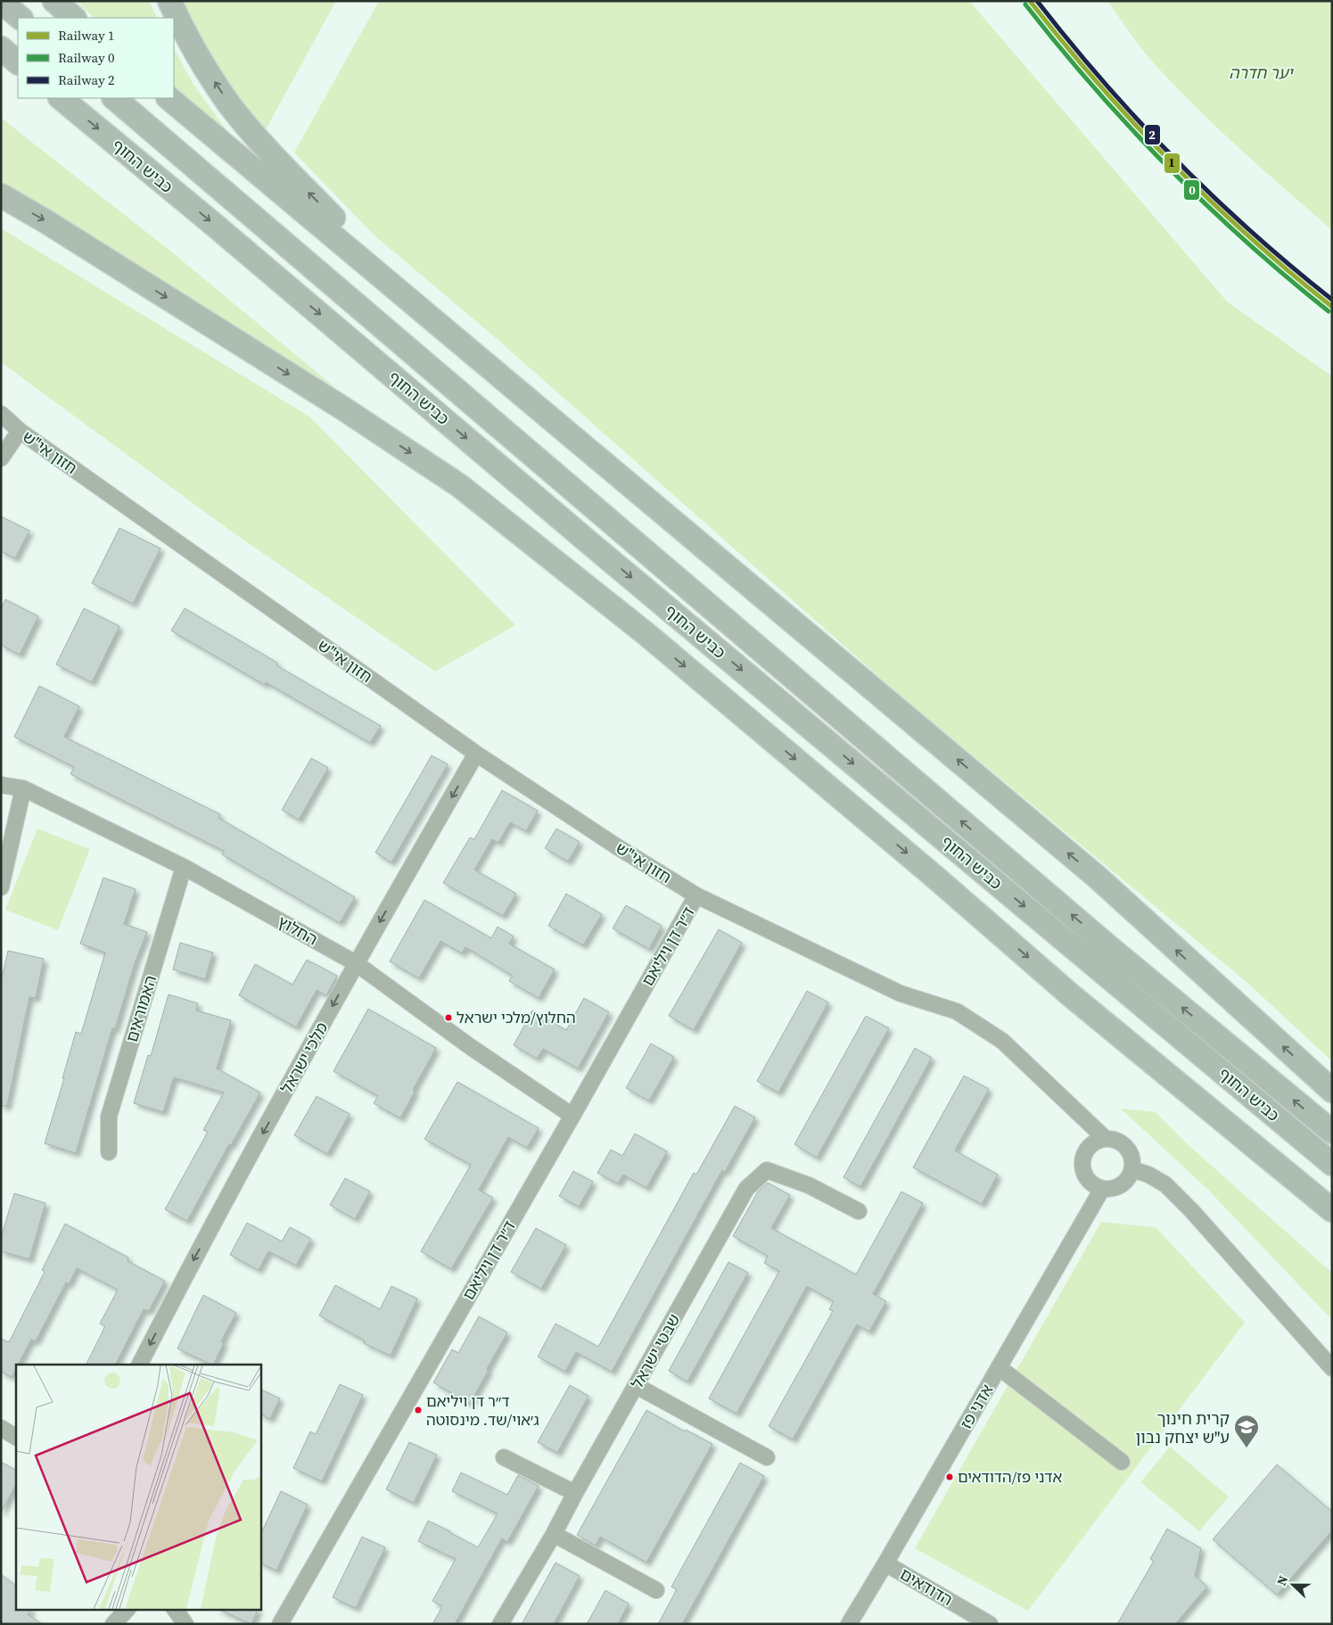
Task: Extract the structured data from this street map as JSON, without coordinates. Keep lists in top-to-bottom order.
{
  "streets": {
    "highway": ["כביש החוף"],
    "street": [
      "חזון אי\"ש",
      "החלוץ",
      "ד״ר דן ויליאם",
      "האמוראים",
      "מלכי ישראל",
      "שבטי ישראל",
      "אדני פז",
      "הדודאים"
    ]
  },
  "crossings": [
    ["חזון אי\"ש", "ד״ר דן ויליאם"],
    ["חזון אי\"ש", "מלכי ישראל"],
    ["חזון אי\"ש", "אדני פז"],
    ["החלוץ", "ד״ר דן ויליאם"],
    ["החלוץ", "האמוראים"],
    ["החלוץ", "מלכי ישראל"],
    ["אדני פז", "הדודאים"]
  ],
  "one_way": ["מלכי ישראל"],
  "parks": ["יער חדרה"],
  "places": {
    "other": ["החלוץ/מלכי ישראל", "ד״ר דן ויליאם ג׳אוי/שד. מינסוטה", "אדני פז/הדודאים"],
    "school or university": ["קרית חינוך ע\"ש יצחק נבון"]
  },
  "lines": ["rail line 1", "rail line 2", "rail line 0"],
  "legend": ["Railway 1", "Railway 0", "Railway 2"],
  "north": "left"
}
